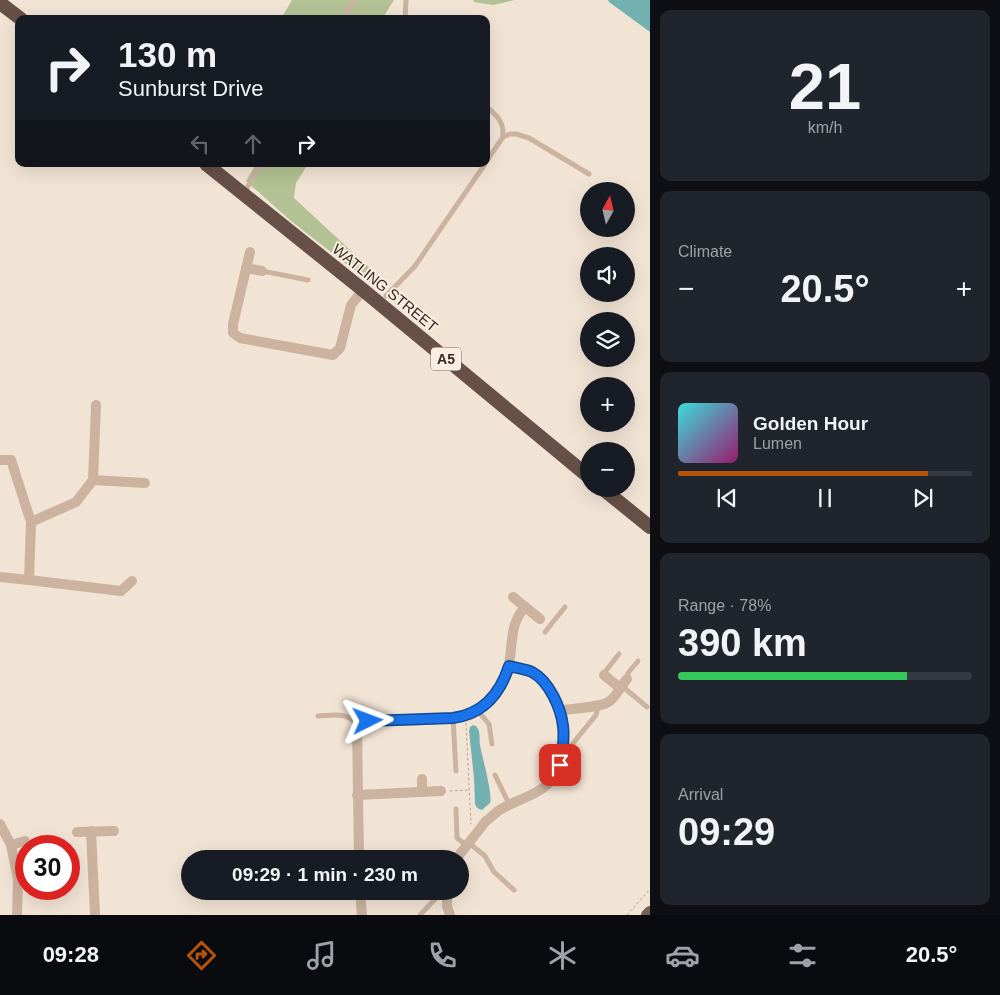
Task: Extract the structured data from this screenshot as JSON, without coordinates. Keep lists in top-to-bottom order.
{
  "streets": {
    "highway": ["WATLING STREET", "A5"]
  },
  "north": "top",
  "page": {
    "tile": [
      ["21", "km/h"],
      "Climate",
      ["Range · 78%", "390 km"],
      ["Arrival", "09:29"]
    ],
    "turn": ["130 m", "Sunburst Drive"],
    "map_buttons": ["+", "−"],
    "heat": ["−", "20.5°", "+"],
    "song": ["Golden Hour", "Lumen"],
    "limit": "30",
    "trip": "09:29 · 1 min · 230 m",
    "tabs": ["09:28", "20.5°"]
  }
}
